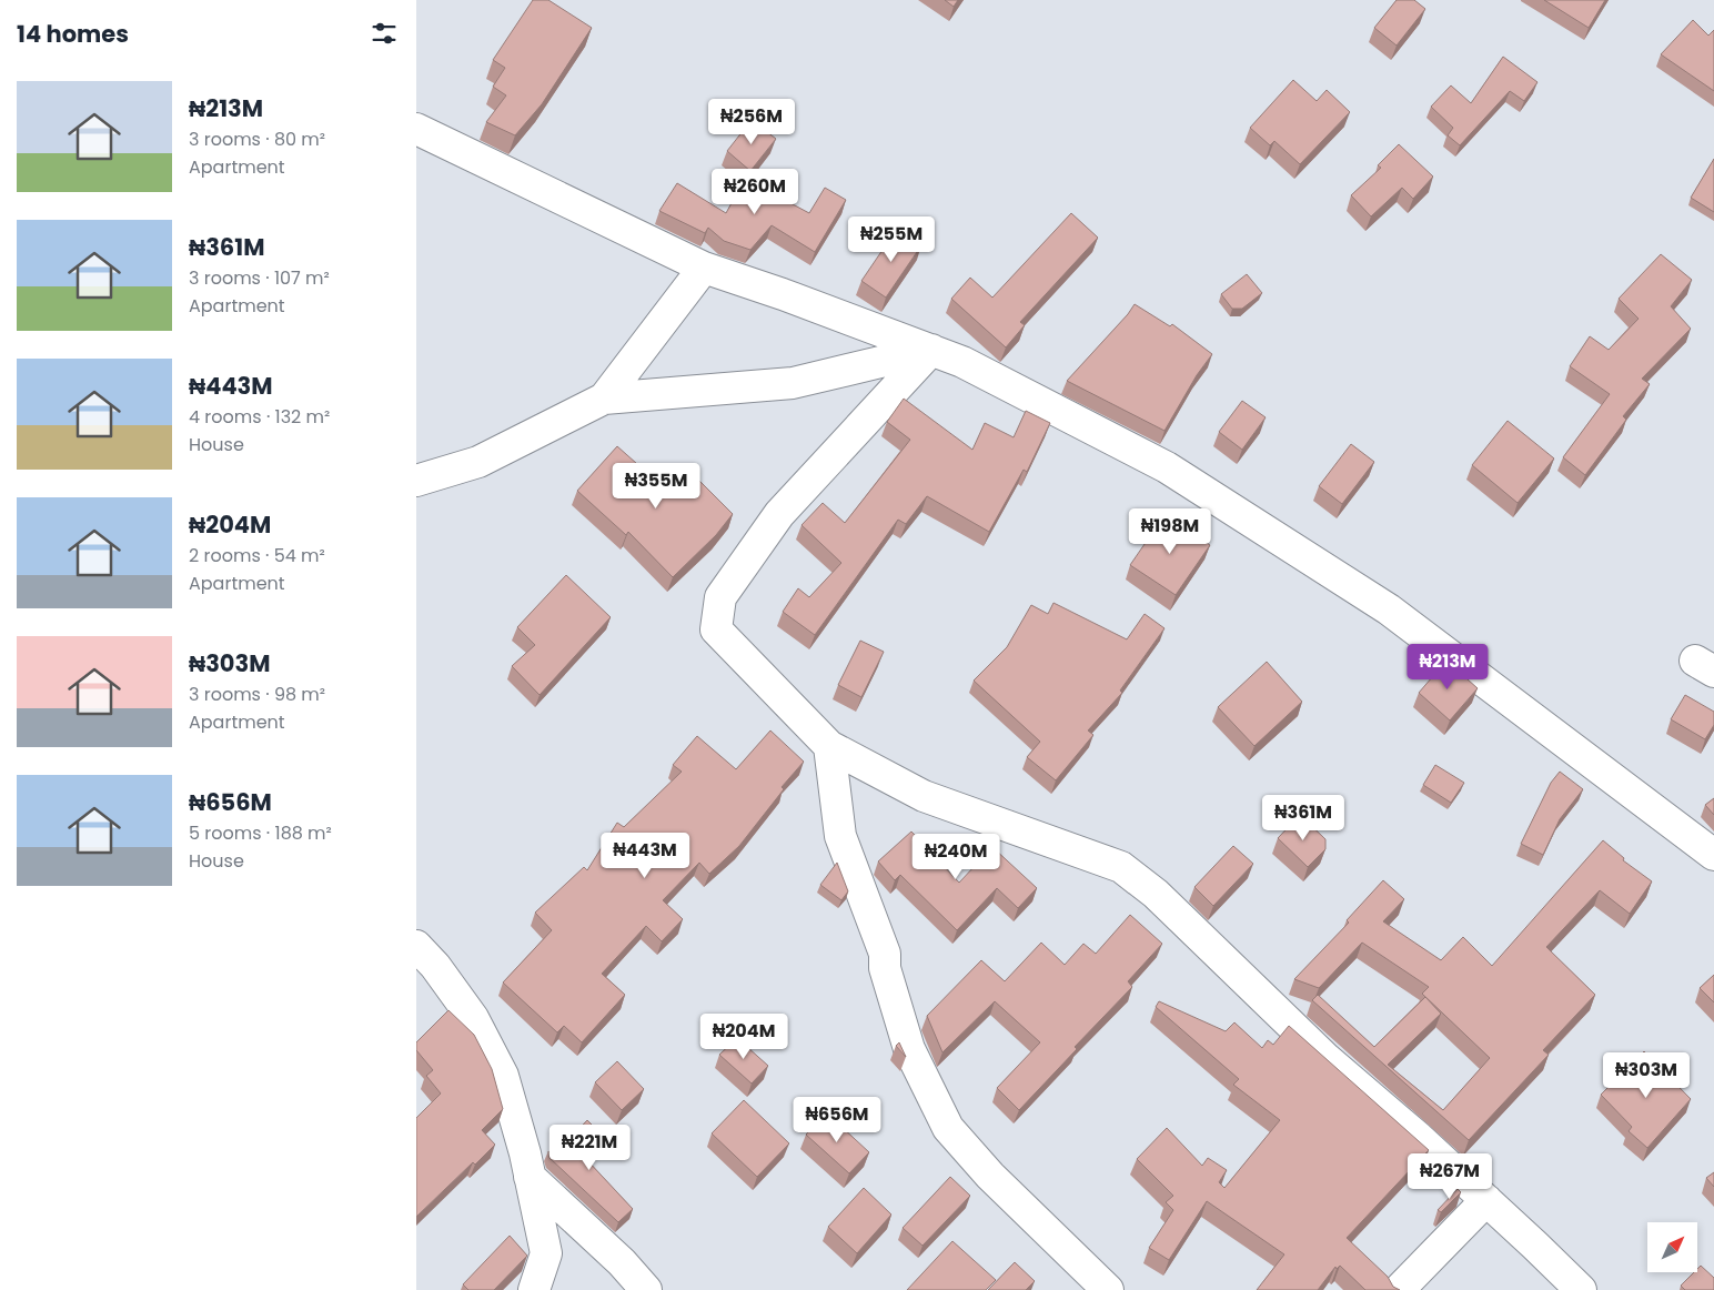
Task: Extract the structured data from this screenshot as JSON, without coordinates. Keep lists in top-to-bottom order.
{
  "north": "top right",
  "page": {
    "heading": "14 homes",
    "list": [
      {
        "name": "₦213M",
        "note": "3 rooms · 80 m² · Apartment"
      },
      {
        "name": "₦361M",
        "note": "3 rooms · 107 m² · Apartment"
      },
      {
        "name": "₦443M",
        "note": "4 rooms · 132 m² · House"
      },
      {
        "name": "₦204M",
        "note": "2 rooms · 54 m² · Apartment"
      },
      {
        "name": "₦303M",
        "note": "3 rooms · 98 m² · Apartment"
      },
      {
        "name": "₦656M",
        "note": "5 rooms · 188 m² · House"
      }
    ],
    "price": [
      "₦256M",
      "₦260M",
      "₦255M",
      "₦355M",
      "₦198M",
      "₦213M",
      "₦361M",
      "₦443M",
      "₦240M",
      "₦204M",
      "₦303M",
      "₦656M",
      "₦221M",
      "₦267M"
    ]
  }
}
